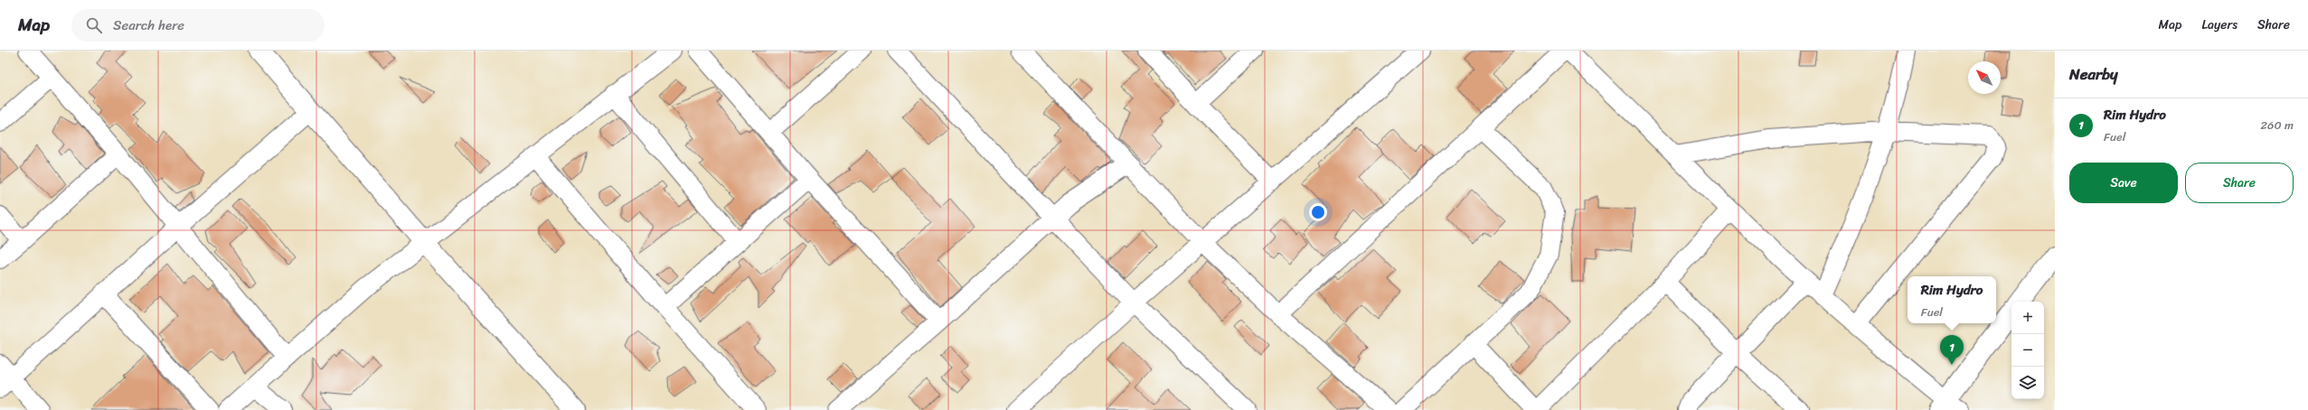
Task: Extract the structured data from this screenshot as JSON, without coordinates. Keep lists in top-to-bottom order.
{
  "north": "top left",
  "page": {
    "header": "Map",
    "search": "Search here",
    "nav": ["Map", "Layers", "Share"],
    "heading": "Nearby",
    "list": [
      {
        "mark": "1",
        "name": "Rim Hydro",
        "note": "Fuel",
        "value": "260 m"
      }
    ],
    "buttons": ["Save", "Share"],
    "popup": ["Rim Hydro", "Fuel"],
    "map_buttons": ["+", "−"],
    "pins": "1"
  }
}
